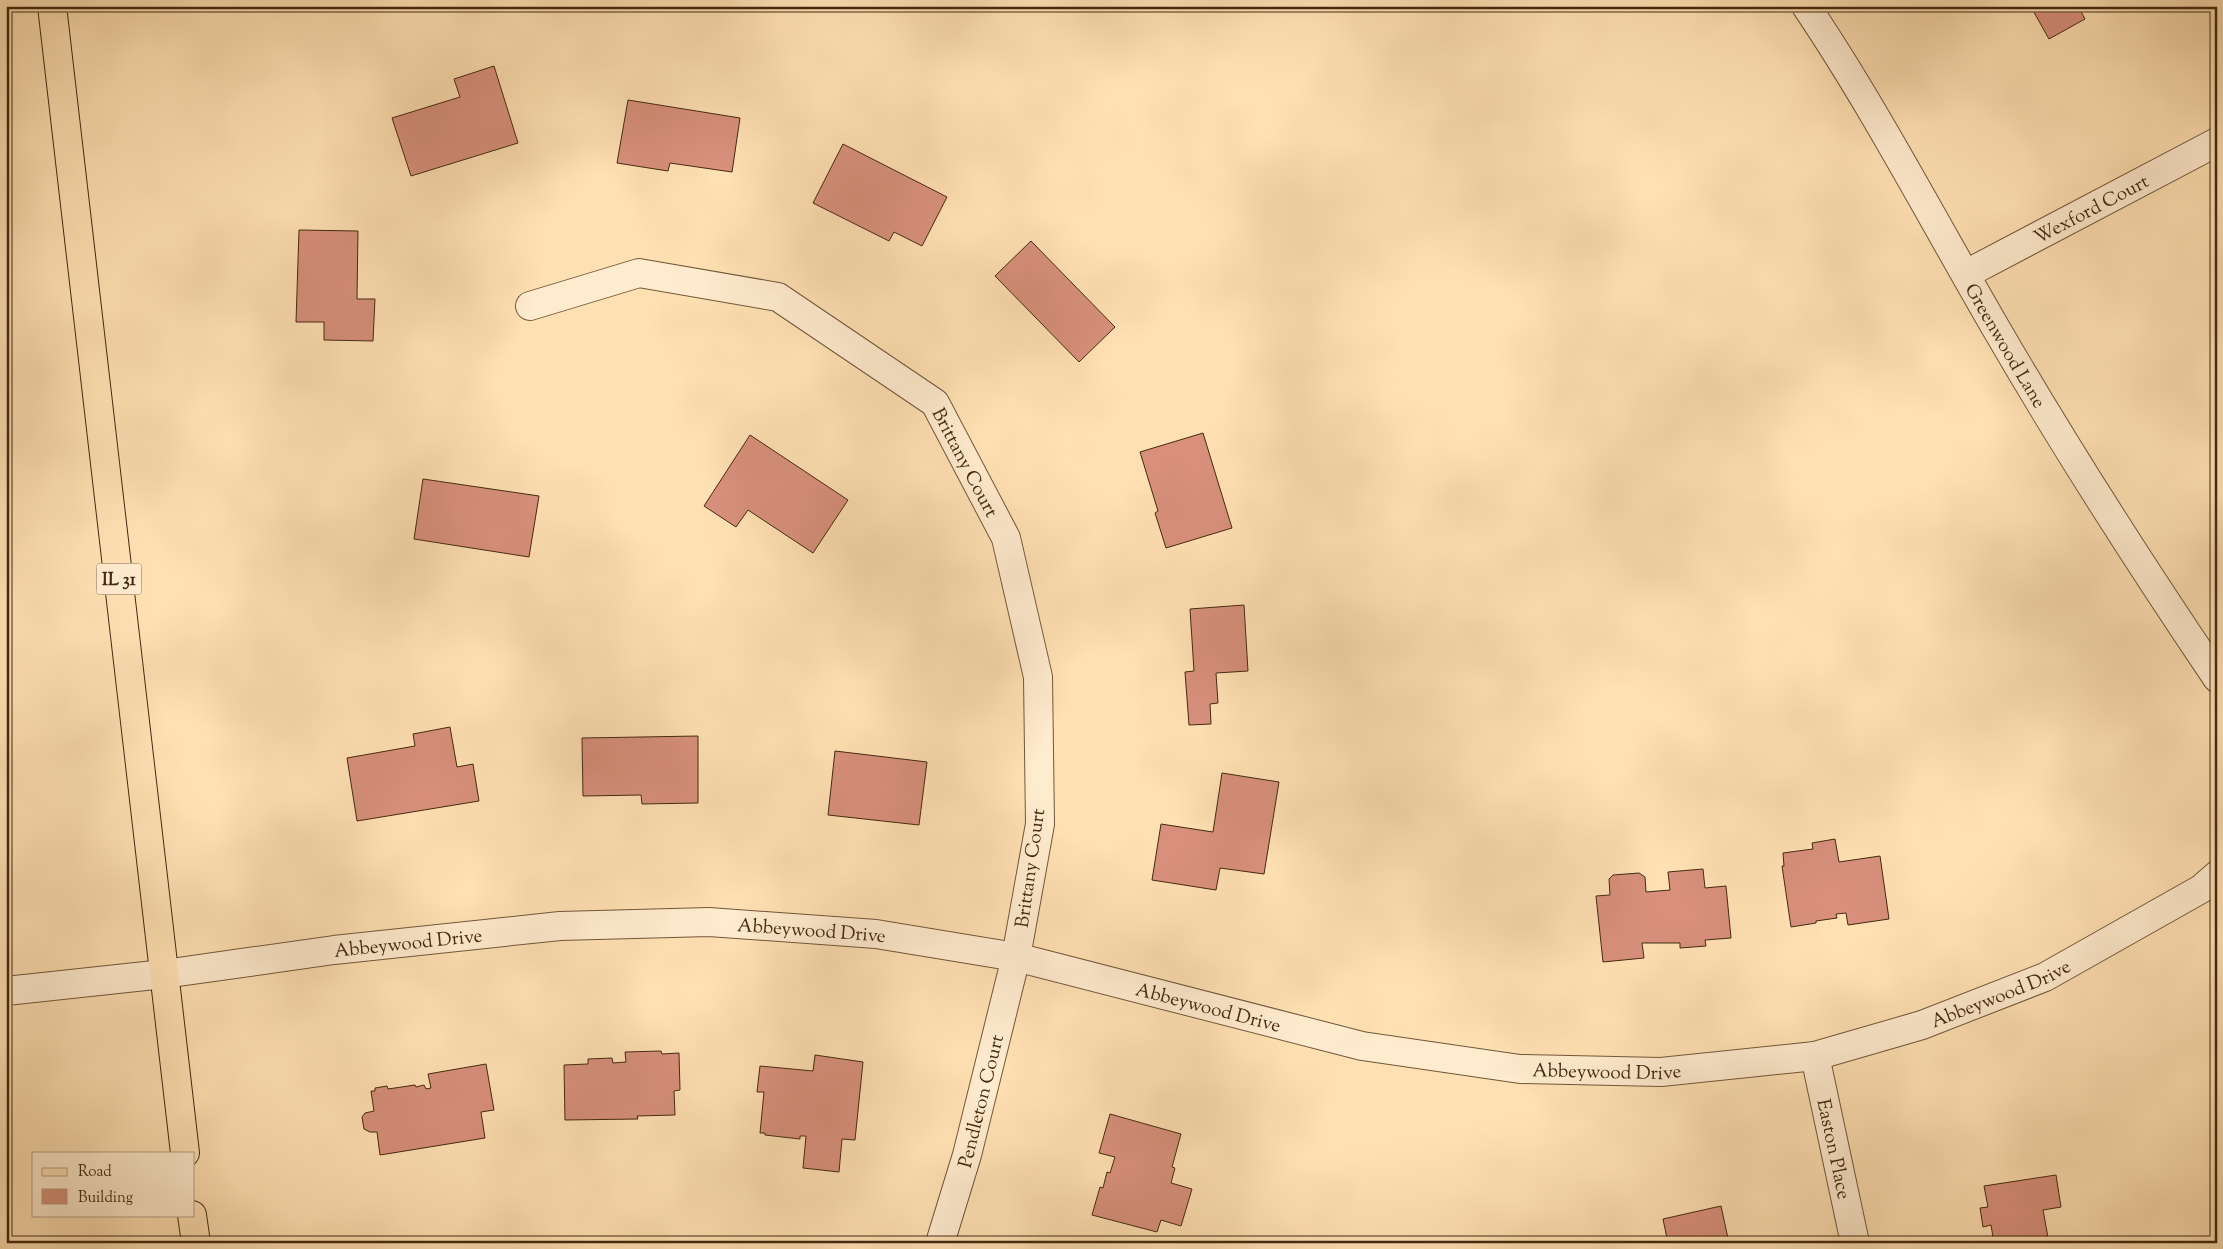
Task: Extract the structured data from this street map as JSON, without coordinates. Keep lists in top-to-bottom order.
{
  "streets": {
    "main road": ["IL 31"],
    "street": [
      "Wexford Court",
      "Greenwood Lane",
      "Brittany Court",
      "Abbeywood Drive",
      "Pendleton Court",
      "Easton Place"
    ]
  },
  "crossings": [
    ["Wexford Court", "Greenwood Lane"],
    ["Brittany Court", "Abbeywood Drive"],
    ["Brittany Court", "Pendleton Court"],
    ["IL 31", "Abbeywood Drive"],
    ["Abbeywood Drive", "Pendleton Court"],
    ["Abbeywood Drive", "Easton Place"]
  ],
  "legend": ["Road", "Building"]
}
